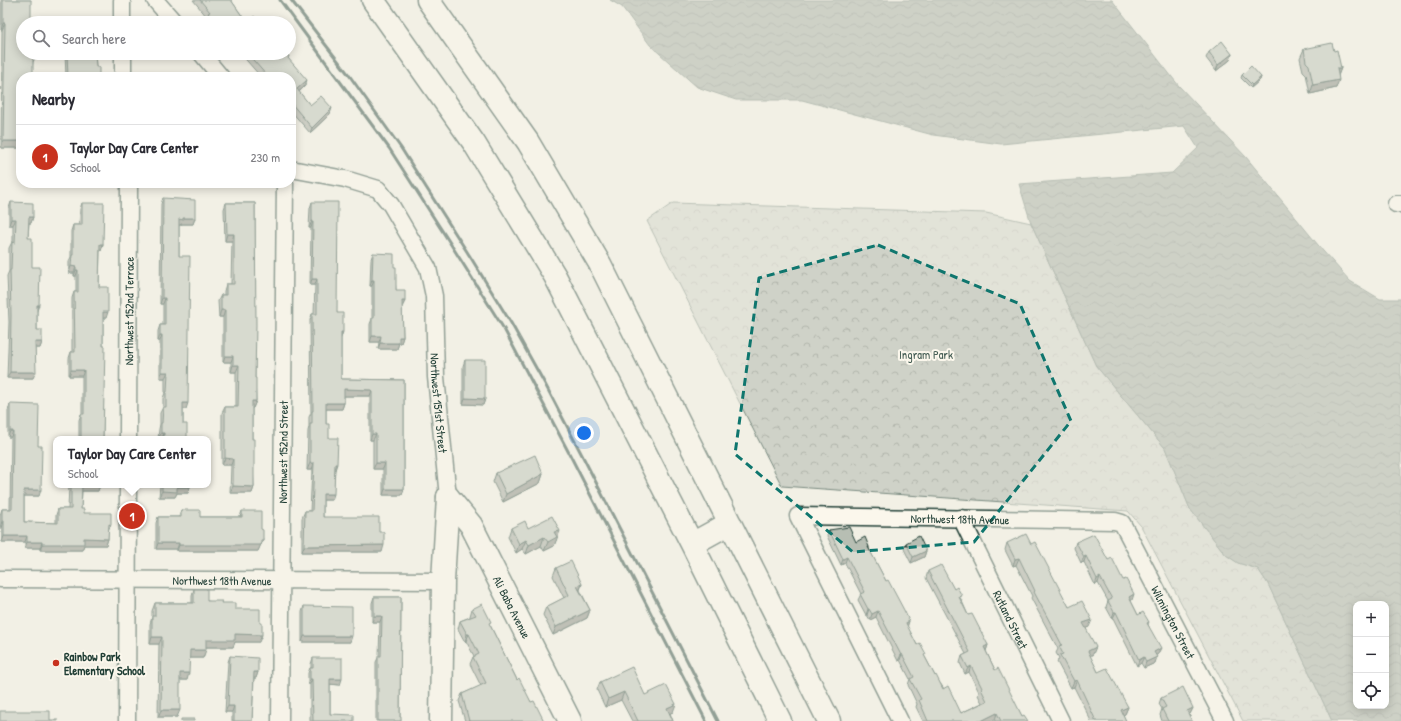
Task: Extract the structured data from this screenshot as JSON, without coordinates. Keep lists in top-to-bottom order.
{
  "streets": {
    "main road": ["Northwest 151st Street", "Ali Baba Avenue"],
    "street": [
      "Northwest 152nd Terrace",
      "Northwest 152nd Street",
      "Northwest 18th Avenue",
      "Rutland Street",
      "Wilmington Street"
    ]
  },
  "crossings": [
    ["Northwest 151st Street", "Northwest 18th Avenue"],
    ["Northwest 151st Street", "Ali Baba Avenue"],
    ["Northwest 152nd Street", "Northwest 18th Avenue"],
    ["Northwest 18th Avenue", "Rutland Street"],
    ["Northwest 18th Avenue", "Wilmington Street"]
  ],
  "parks": ["Ingram Park"],
  "places": ["Rainbow Park Elementary School"],
  "page": {
    "search": "Search here",
    "heading": "Nearby",
    "list": [
      {
        "mark": "1",
        "name": "Taylor Day Care Center",
        "note": "School",
        "value": "230 m"
      }
    ],
    "popup": ["Taylor Day Care Center", "School"],
    "pins": "1",
    "map_buttons": ["+", "−"]
  }
}
